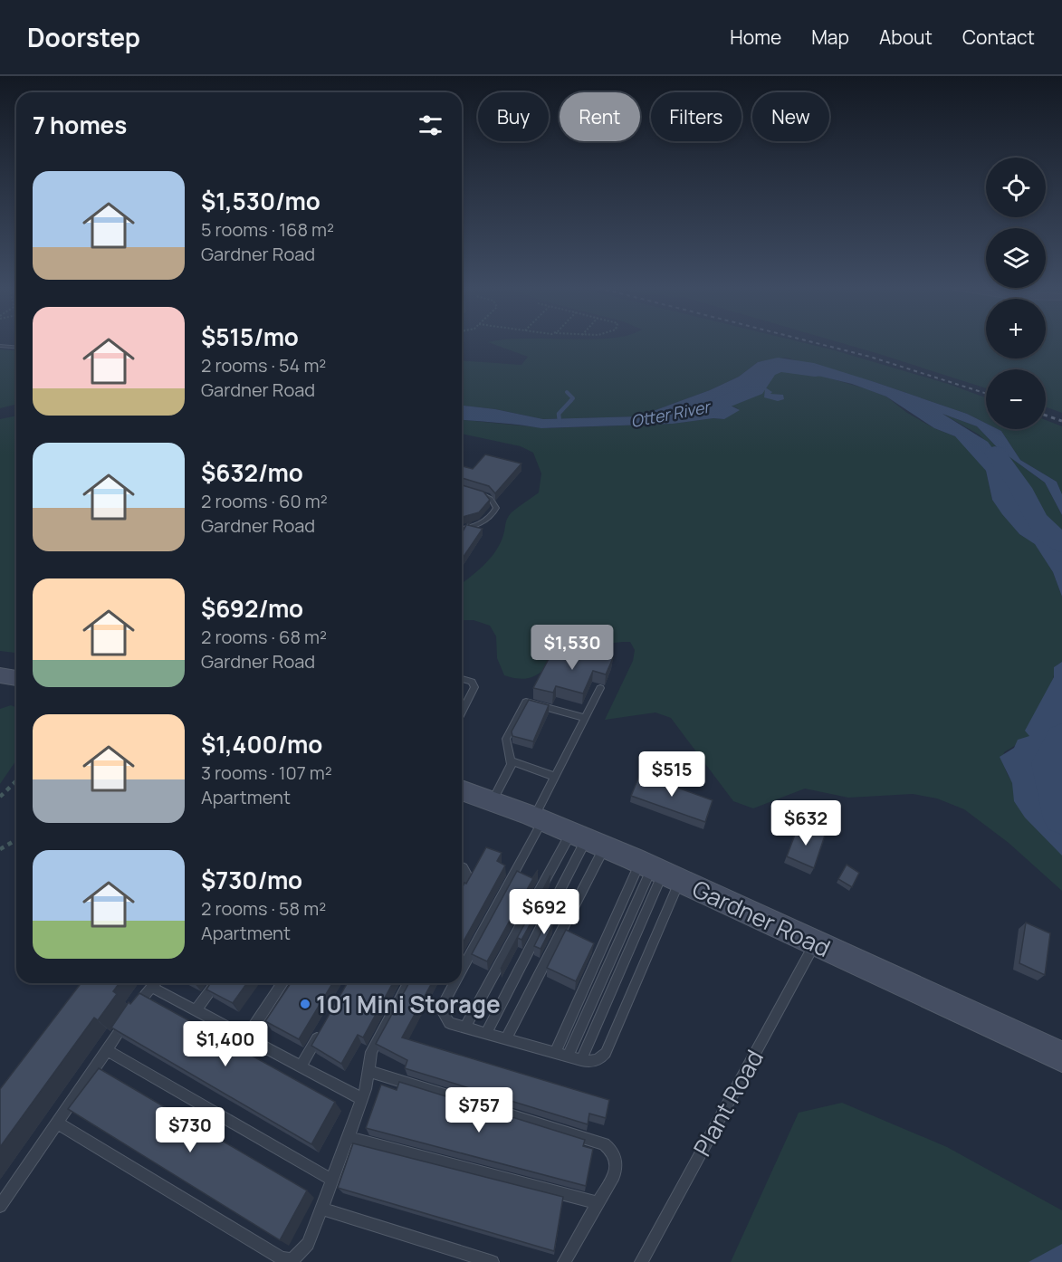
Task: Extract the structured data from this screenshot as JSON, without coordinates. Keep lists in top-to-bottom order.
{
  "streets": {
    "main road": ["Gardner Road"],
    "lane": ["Plant Road"]
  },
  "crossings": [
    ["Gardner Road", "Plant Road"]
  ],
  "water": ["Otter River"],
  "places": ["101 Mini Storage"],
  "page": {
    "header": "Doorstep",
    "nav": [
      "Home",
      "Map",
      "About",
      "Contact"
    ],
    "chip": [
      "Buy",
      "Rent",
      "Filters",
      "New"
    ],
    "heading": "7 homes",
    "map_buttons": ["+", "−"],
    "list": [
      {
        "name": "$1,530/mo",
        "note": "5 rooms · 168 m² · Gardner Road"
      },
      {
        "name": "$515/mo",
        "note": "2 rooms · 54 m² · Gardner Road"
      },
      {
        "name": "$632/mo",
        "note": "2 rooms · 60 m² · Gardner Road"
      },
      {
        "name": "$692/mo",
        "note": "2 rooms · 68 m² · Gardner Road"
      },
      {
        "name": "$1,400/mo",
        "note": "3 rooms · 107 m² · Apartment"
      },
      {
        "name": "$730/mo",
        "note": "2 rooms · 58 m² · Apartment"
      }
    ],
    "price": [
      "$1,530",
      "$515",
      "$632",
      "$692",
      "$1,400",
      "$757",
      "$730"
    ]
  }
}
